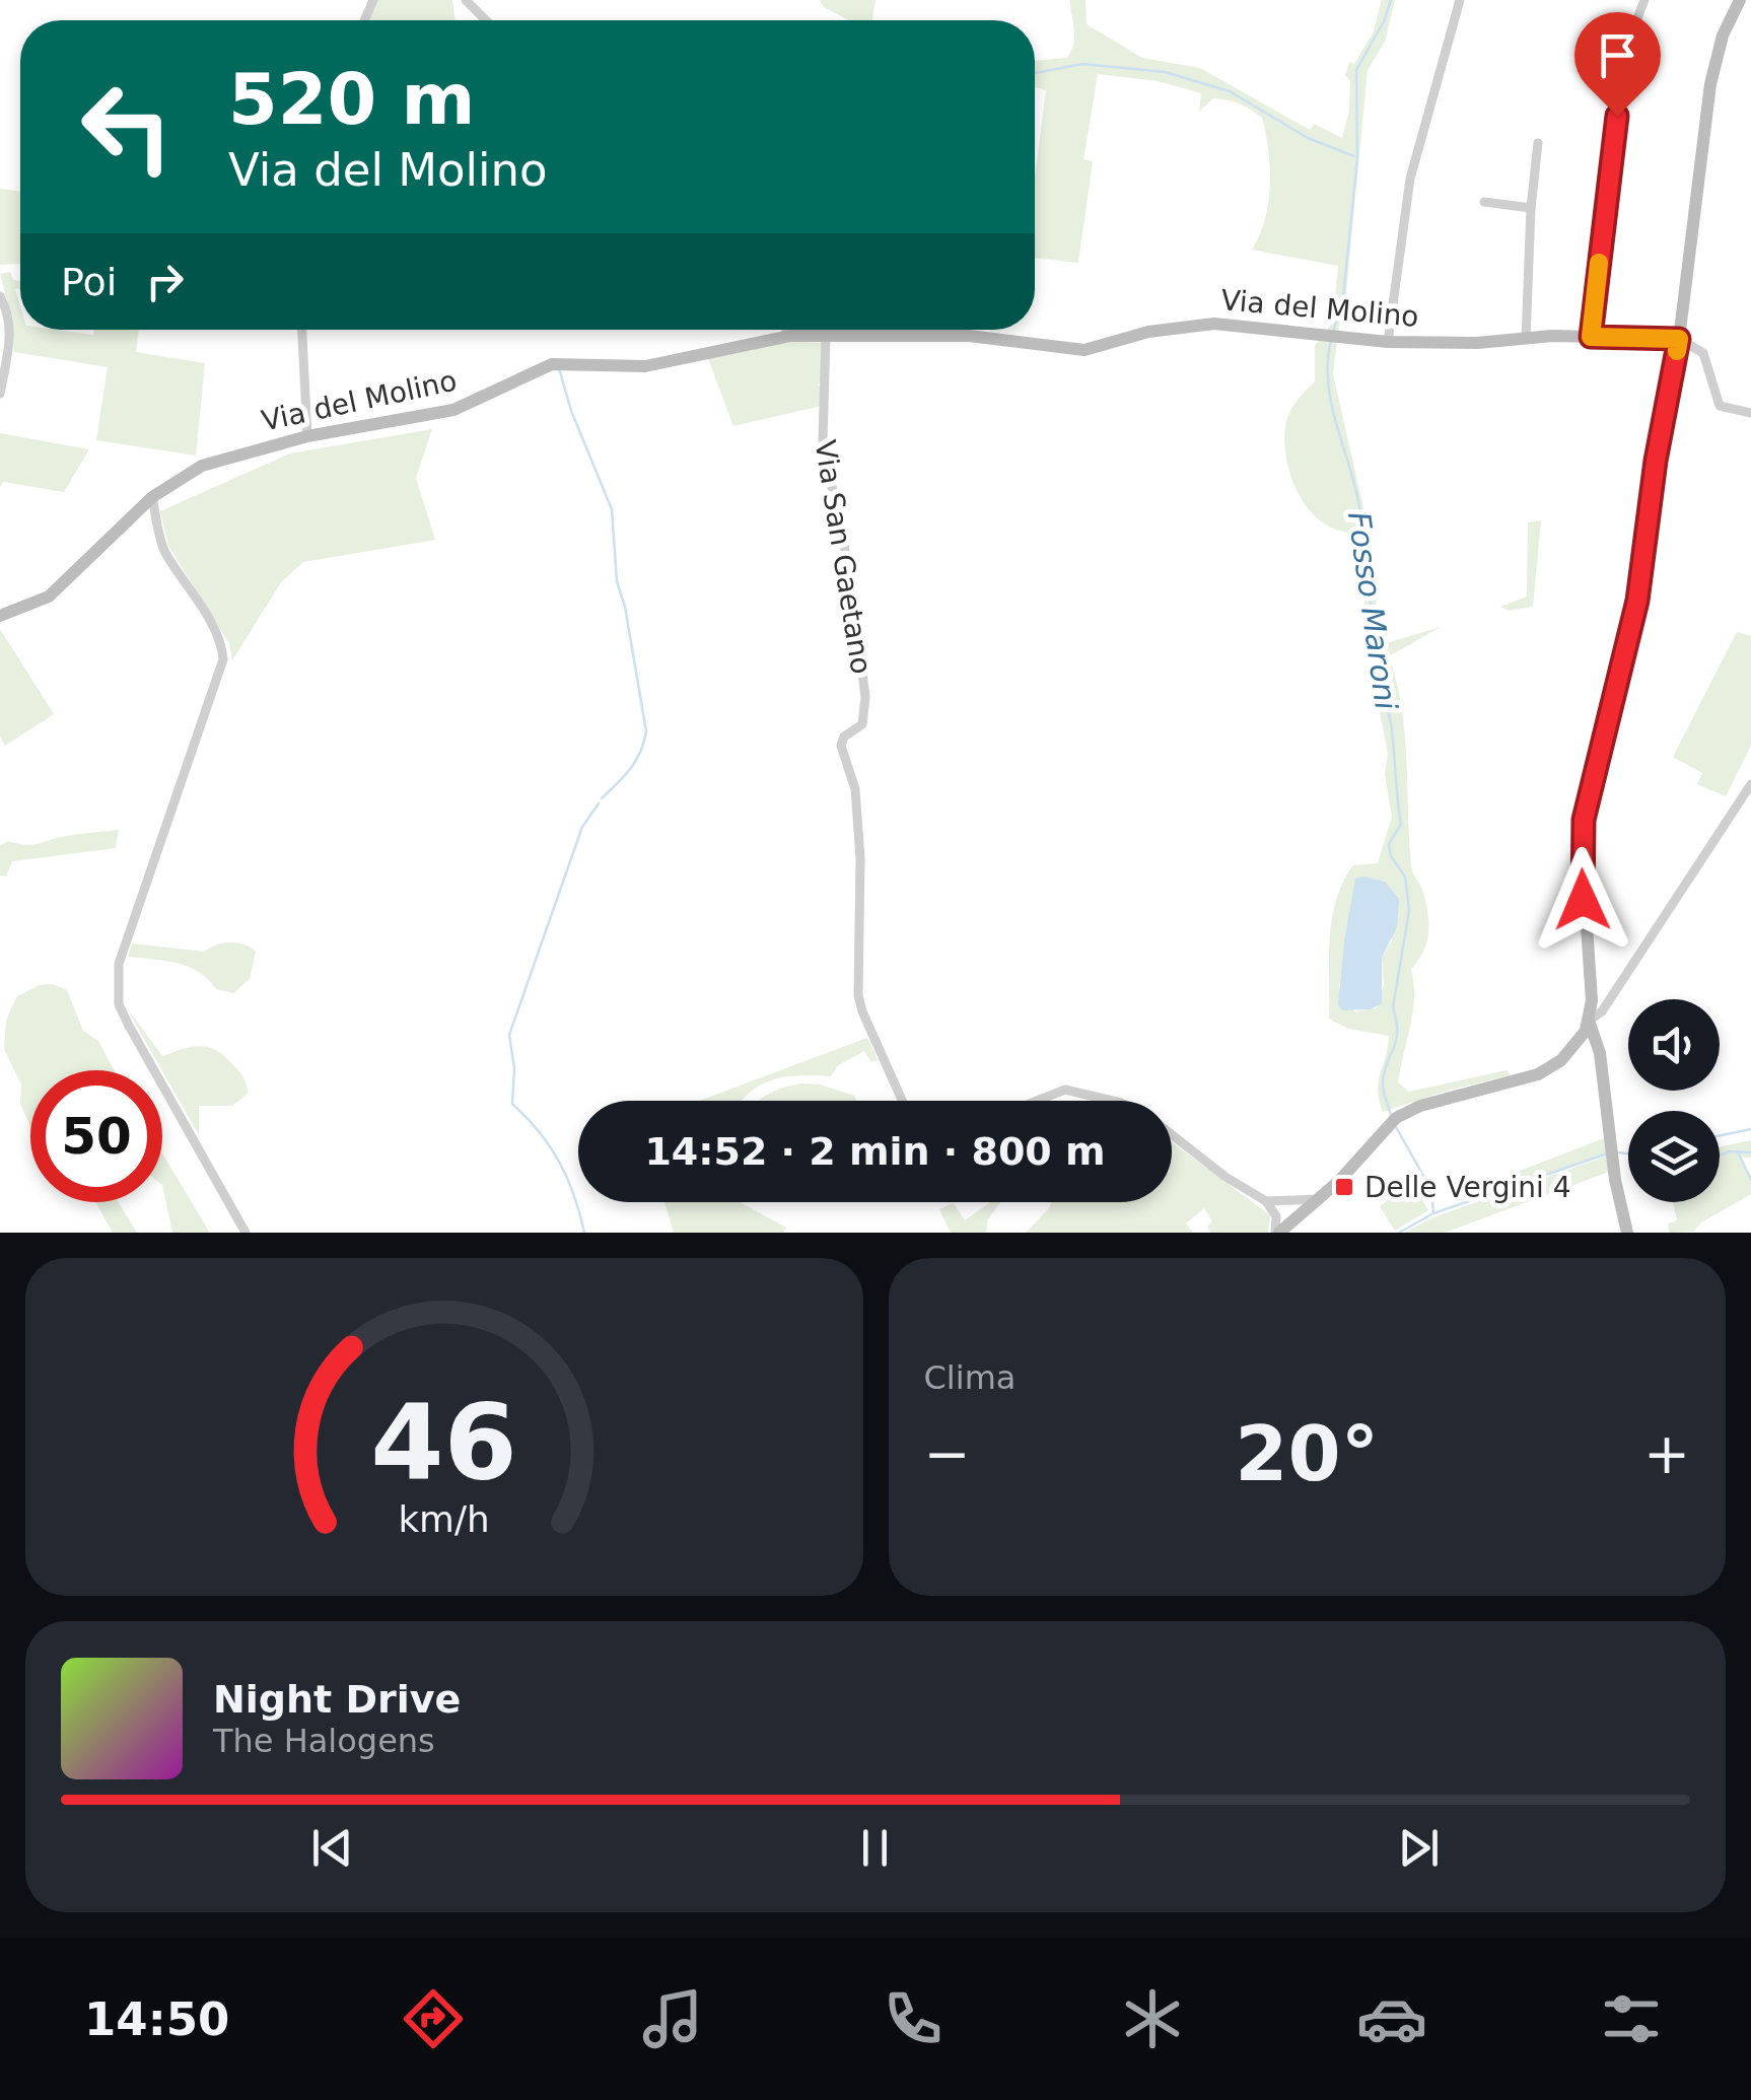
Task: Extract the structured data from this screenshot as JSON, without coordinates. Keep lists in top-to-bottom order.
{
  "streets": {
    "street": ["Via del Molino", "Via San Gaetano"]
  },
  "crossings": [
    ["Via del Molino", "Via San Gaetano"]
  ],
  "water": ["Fosso Maroni"],
  "places": {
    "transit": ["Delle Vergini 4"]
  },
  "page": {
    "turn": ["520 m", "Via del Molino"],
    "then": "Poi",
    "limit": "50",
    "trip": "14:52 · 2 min · 800 m",
    "tile": "Clima",
    "heat": ["−", "20°", "+"],
    "song": ["Night Drive", "The Halogens"],
    "tabs": "14:50",
    "gauge": ["46", "km/h"]
  }
}
